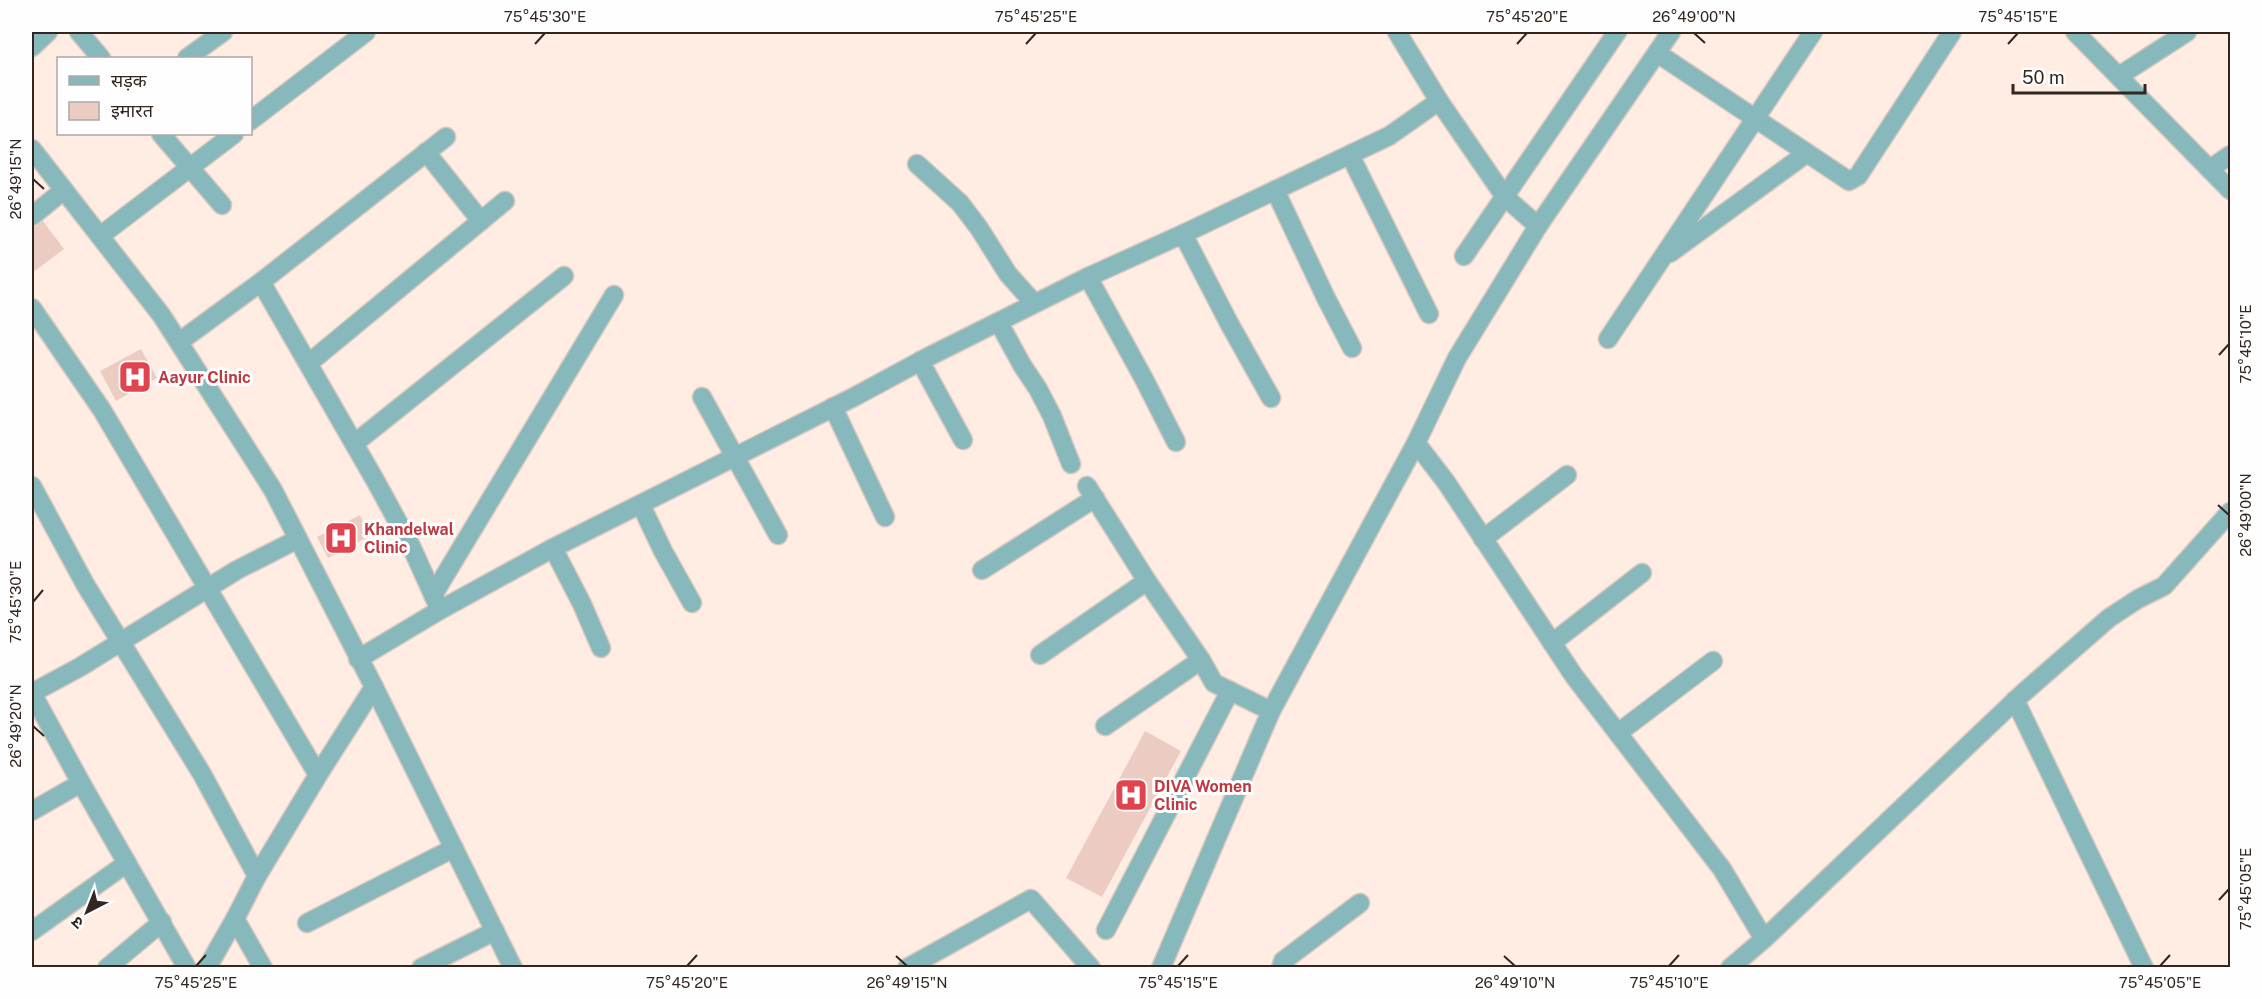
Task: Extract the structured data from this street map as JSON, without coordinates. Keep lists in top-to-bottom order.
{
  "places": {
    "hospital": ["Aayur Clinic", "Khandelwal Clinic", "DIVA Women Clinic"]
  },
  "legend": ["सड़क", "इमारत"],
  "scale_bar": "50 m",
  "north": "bottom left",
  "coordinates": [
    "75°45'30\"E",
    "75°45'25\"E",
    "75°45'20\"E",
    "26°49'00\"N",
    "75°45'15\"E",
    "26°49'15\"N",
    "75°45'10\"E",
    "26°49'20\"N",
    "75°45'05\"E",
    "26°49'10\"N"
  ]
}
